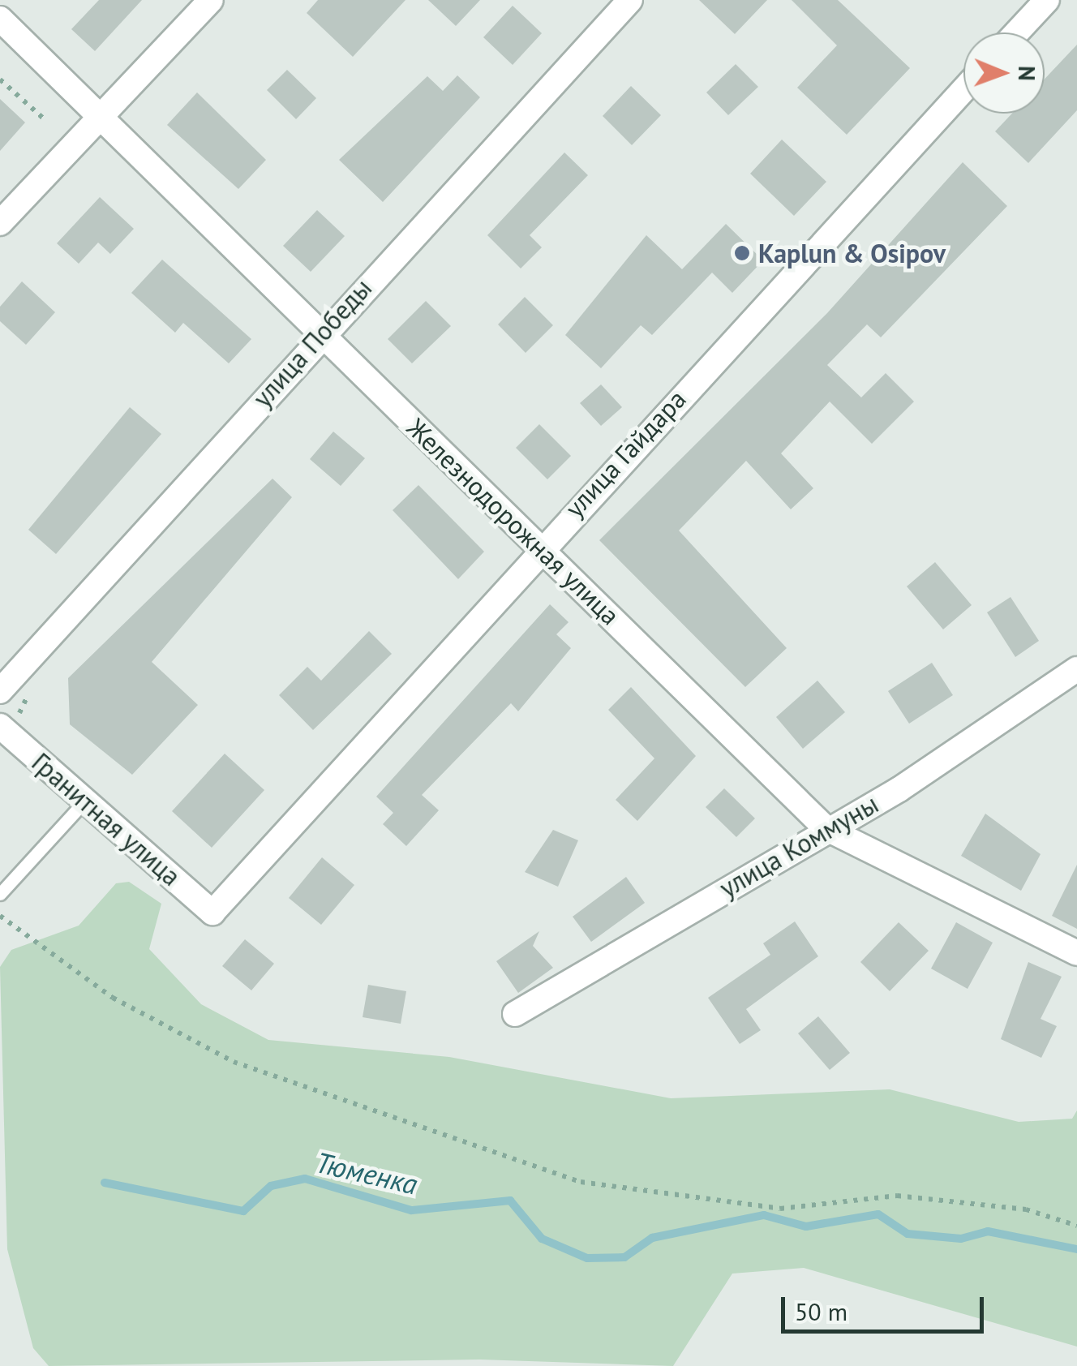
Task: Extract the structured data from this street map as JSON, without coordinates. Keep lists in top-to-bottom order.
{
  "streets": {
    "street": [
      "улица Победы",
      "улица Гайдара",
      "Железнодорожная улица",
      "Гранитная улица",
      "улица Коммуны"
    ]
  },
  "crossings": [
    ["улица Победы", "Железнодорожная улица"],
    ["улица Гайдара", "Железнодорожная улица"],
    ["улица Гайдара", "Гранитная улица"],
    ["Железнодорожная улица", "улица Коммуны"]
  ],
  "water": ["Тюменка"],
  "places": ["Kaplun & Osipov"],
  "scale_bar": "50 m",
  "north": "right"
}
